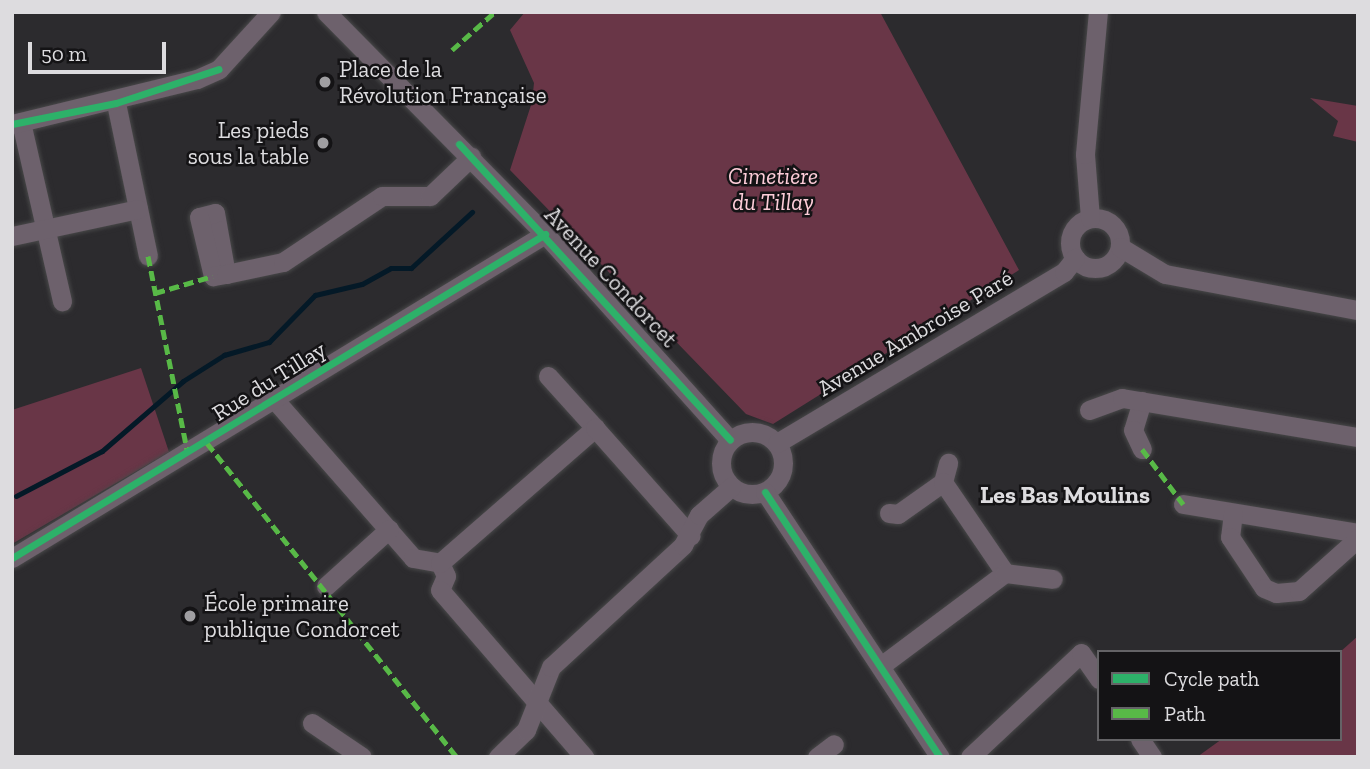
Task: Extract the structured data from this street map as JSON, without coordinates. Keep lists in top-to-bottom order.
{
  "streets": {
    "street": ["Avenue Condorcet", "Avenue Ambroise Paré", "Rue du Tillay"]
  },
  "crossings": [
    ["Avenue Condorcet", "Avenue Ambroise Paré"],
    ["Avenue Condorcet", "Rue du Tillay"]
  ],
  "districts": ["Les Bas Moulins"],
  "parks": ["Cimetière du Tillay"],
  "places": ["Place de la Révolution Française", "Les pieds sous la table", "École primaire publique Condorcet"],
  "legend": ["Cycle path", "Path"],
  "scale_bar": "50 m"
}
